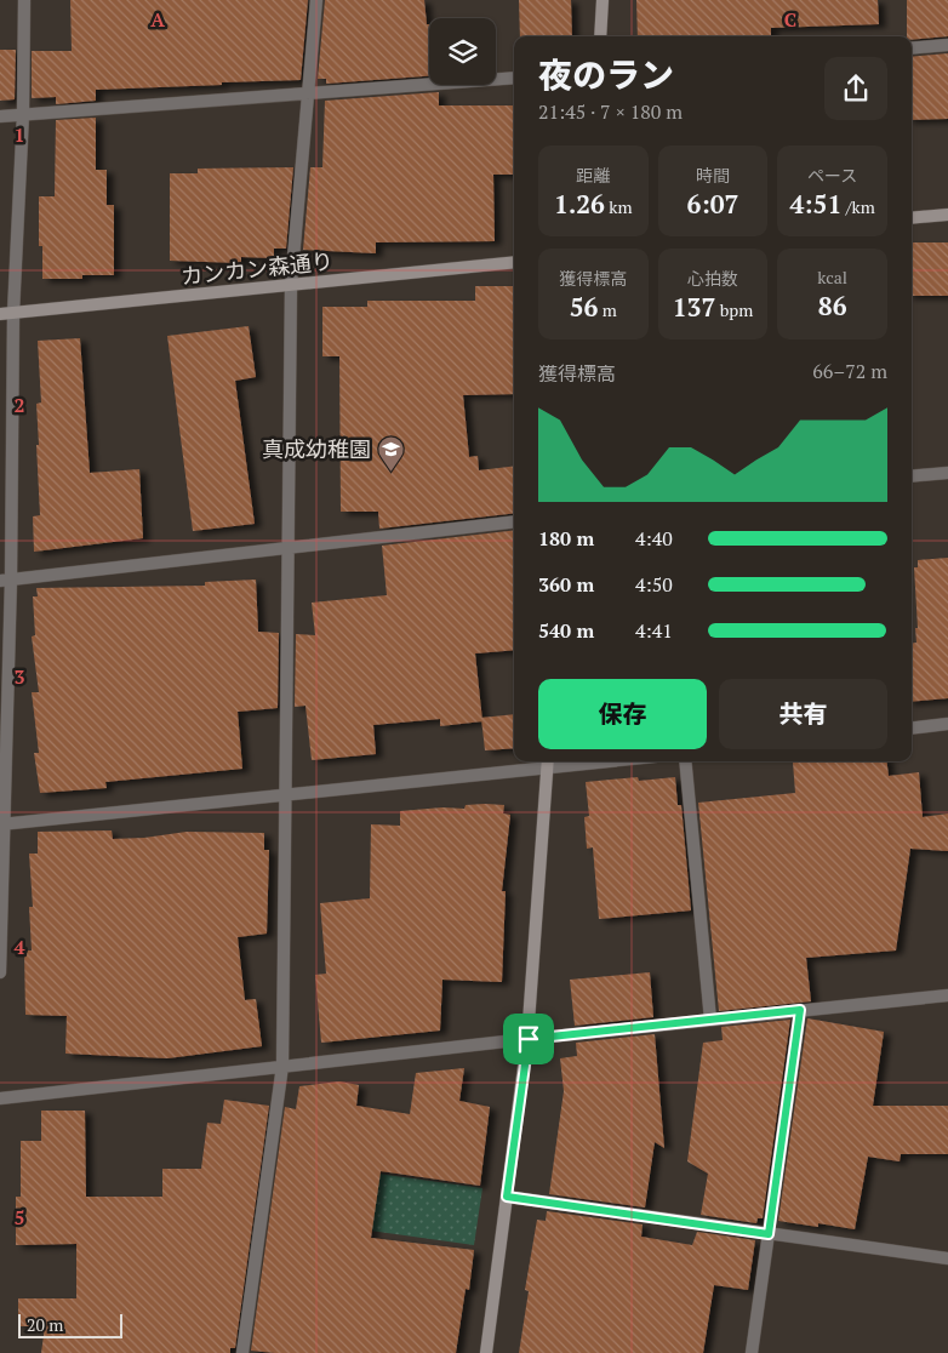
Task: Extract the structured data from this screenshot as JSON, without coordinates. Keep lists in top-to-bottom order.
{
  "streets": {
    "street": ["カンカン森通り"]
  },
  "places": {
    "school or university": ["真成幼稚園"]
  },
  "scale_bar": "20 m",
  "page": {
    "heading": ["夜のラン", "21:45 · 7 × 180 m"],
    "stats": [
      ["距離", "1.26 km"],
      ["時間", "6:07"],
      ["ペース", "4:51 /km"],
      ["獲得標高", "56 m"],
      ["心拍数", "137 bpm"],
      ["kcal", "86"]
    ],
    "chart": ["獲得標高", "66–72 m"],
    "list": [
      {
        "name": "180 m",
        "note": "4:40"
      },
      {
        "name": "360 m",
        "note": "4:50"
      },
      {
        "name": "540 m",
        "note": "4:41"
      }
    ],
    "buttons": ["保存", "共有"],
    "scale": "20 m"
  },
  "grid": {
    "columns": ["A", "C"],
    "rows": [
      "1",
      "2",
      "3",
      "4",
      "5"
    ]
  }
}
